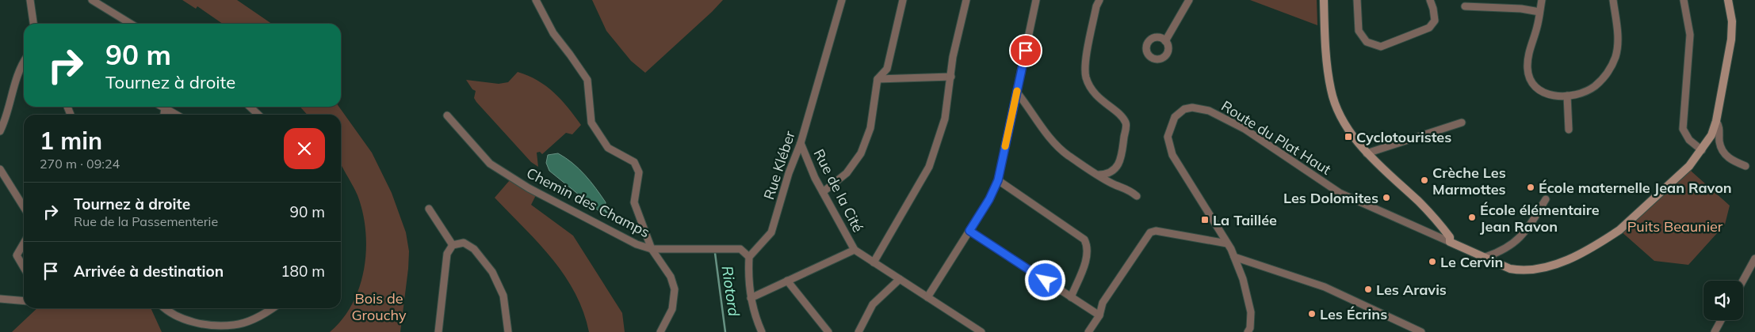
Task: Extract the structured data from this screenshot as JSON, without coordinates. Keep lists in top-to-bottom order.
{
  "streets": {
    "street": [
      "Route du Plat Haut",
      "Rue Kléber",
      "Rue de la Cité",
      "Chemin des Champs"
    ]
  },
  "crossings": [
    ["Rue Kléber", "Rue de la Cité"]
  ],
  "water": ["Riotord"],
  "parks": ["Puits Beaunier", "Bois de Grouchy"],
  "places": {
    "transit": ["Cyclotouristes", "La Taillée"],
    "other": [
      "Crèche Les Marmottes",
      "École maternelle Jean Ravon",
      "Les Dolomites",
      "École élémentaire Jean Ravon",
      "Le Cervin",
      "Les Aravis",
      "Les Écrins"
    ]
  },
  "page": {
    "turn": ["90 m", "Tournez à droite"],
    "heading": ["1 min", "270 m · 09:24"],
    "list": [
      {
        "name": "Tournez à droite",
        "note": "Rue de la Passementerie",
        "value": "90 m"
      },
      {
        "name": "Arrivée à destination",
        "value": "180 m"
      }
    ]
  }
}
